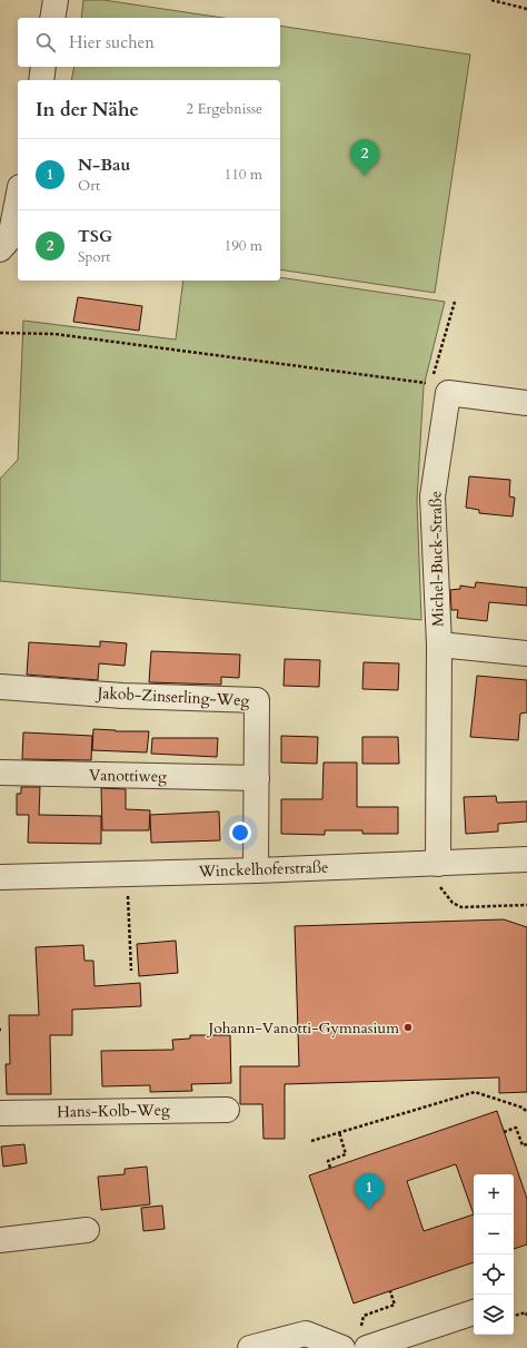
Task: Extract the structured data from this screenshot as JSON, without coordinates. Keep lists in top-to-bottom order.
{
  "streets": {
    "street": [
      "Michel-Buck-Straße",
      "Jakob-Zinserling-Weg",
      "Vanottiweg",
      "Winckelhoferstraße",
      "Hans-Kolb-Weg"
    ]
  },
  "crossings": [
    ["Michel-Buck-Straße", "Winckelhoferstraße"],
    ["Jakob-Zinserling-Weg", "Vanottiweg"],
    ["Jakob-Zinserling-Weg", "Winckelhoferstraße"]
  ],
  "places": ["Johann-Vanotti-Gymnasium"],
  "page": {
    "search": "Hier suchen",
    "heading": ["In der Nähe", "2 Ergebnisse"],
    "list": [
      {
        "mark": "1",
        "name": "N-Bau",
        "note": "Ort",
        "value": "110 m"
      },
      {
        "mark": "2",
        "name": "TSG",
        "note": "Sport",
        "value": "190 m"
      }
    ],
    "pins": ["2", "1"],
    "map_buttons": ["+", "−"]
  }
}
